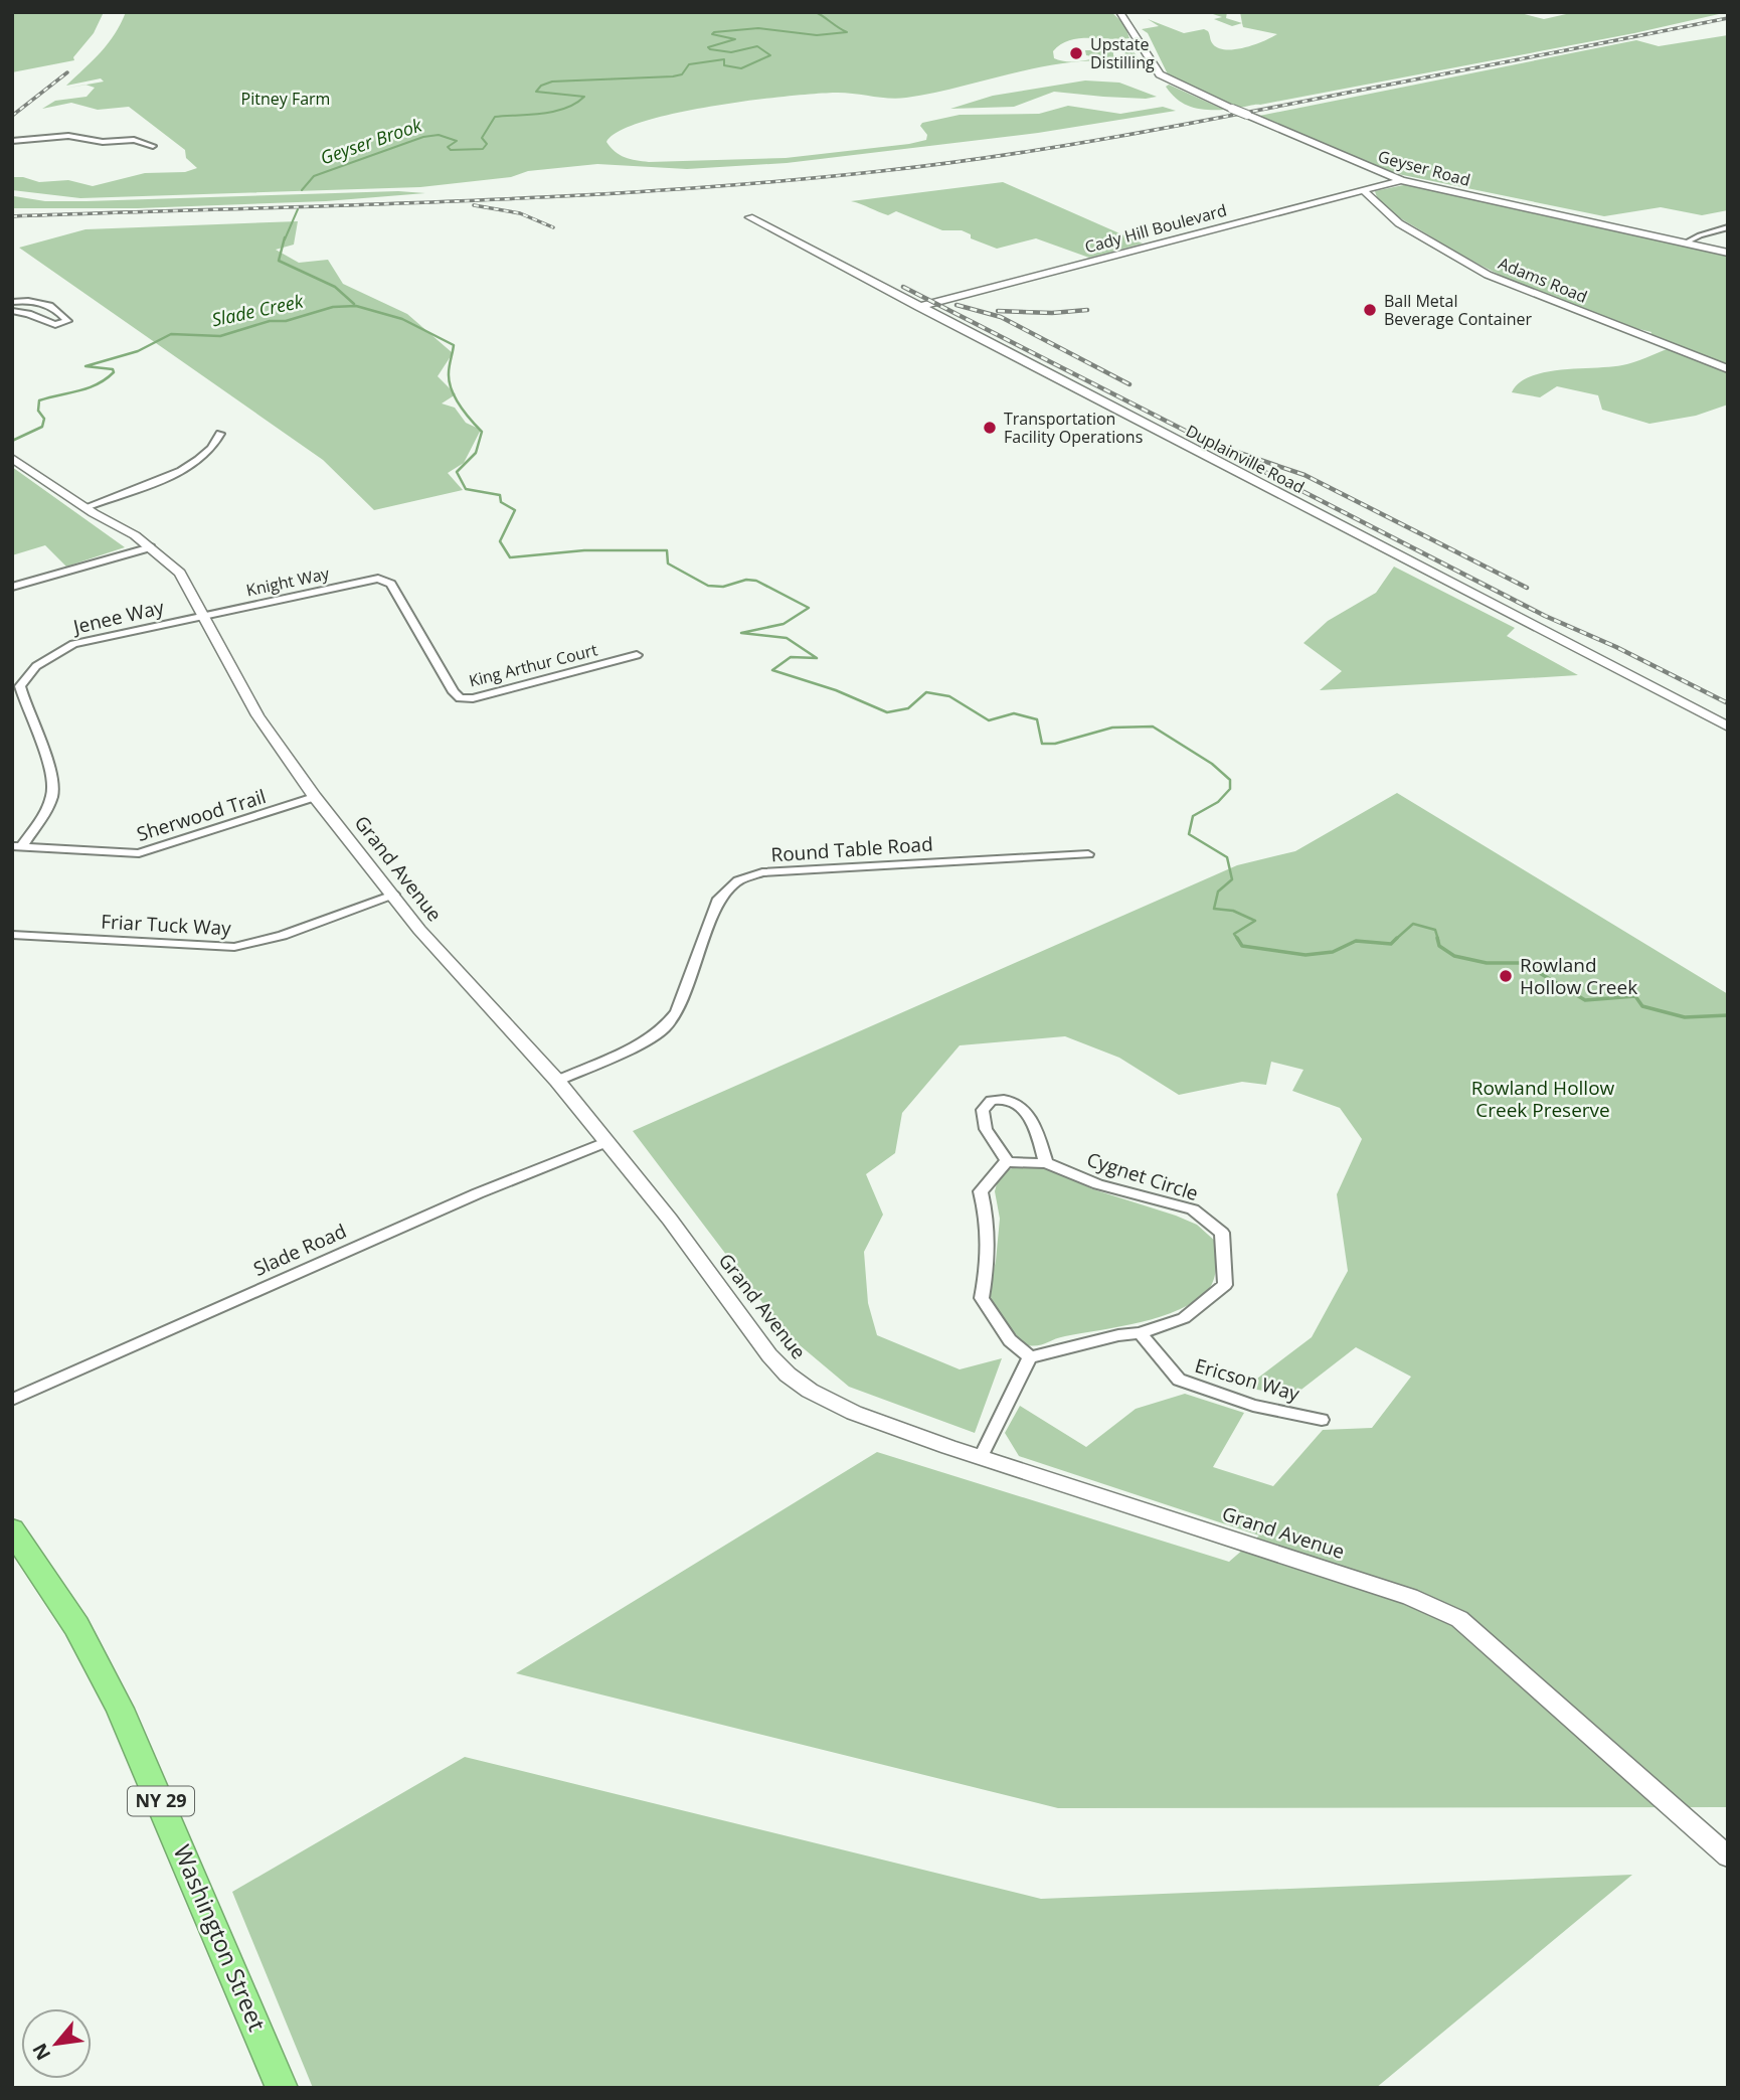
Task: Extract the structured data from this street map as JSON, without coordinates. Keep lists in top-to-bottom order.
{
  "streets": {
    "highway": ["NY 29", "Washington Street"],
    "street": [
      "Geyser Road",
      "Cady Hill Boulevard",
      "Adams Road",
      "Duplainville Road",
      "Knight Way",
      "Jenee Way",
      "King Arthur Court",
      "Sherwood Trail",
      "Round Table Road",
      "Grand Avenue",
      "Friar Tuck Way",
      "Cygnet Circle",
      "Slade Road",
      "Ericson Way"
    ]
  },
  "crossings": [
    ["Geyser Road", "Cady Hill Boulevard"],
    ["Cady Hill Boulevard", "Adams Road"],
    ["Cady Hill Boulevard", "Duplainville Road"],
    ["Knight Way", "Jenee Way"],
    ["Knight Way", "King Arthur Court"],
    ["Knight Way", "Grand Avenue"],
    ["Jenee Way", "Sherwood Trail"],
    ["Jenee Way", "Grand Avenue"],
    ["Sherwood Trail", "Grand Avenue"],
    ["Round Table Road", "Grand Avenue"],
    ["Grand Avenue", "Friar Tuck Way"],
    ["Grand Avenue", "Slade Road"],
    ["Cygnet Circle", "Ericson Way"]
  ],
  "water": ["Geyser Brook", "Slade Creek"],
  "parks": ["Pitney Farm", "Rowland Hollow Creek Preserve"],
  "places": [
    "Upstate Distilling",
    "Ball Metal Beverage Container",
    "Transportation Facility Operations",
    "Rowland Hollow Creek"
  ],
  "north": "bottom left"
}
